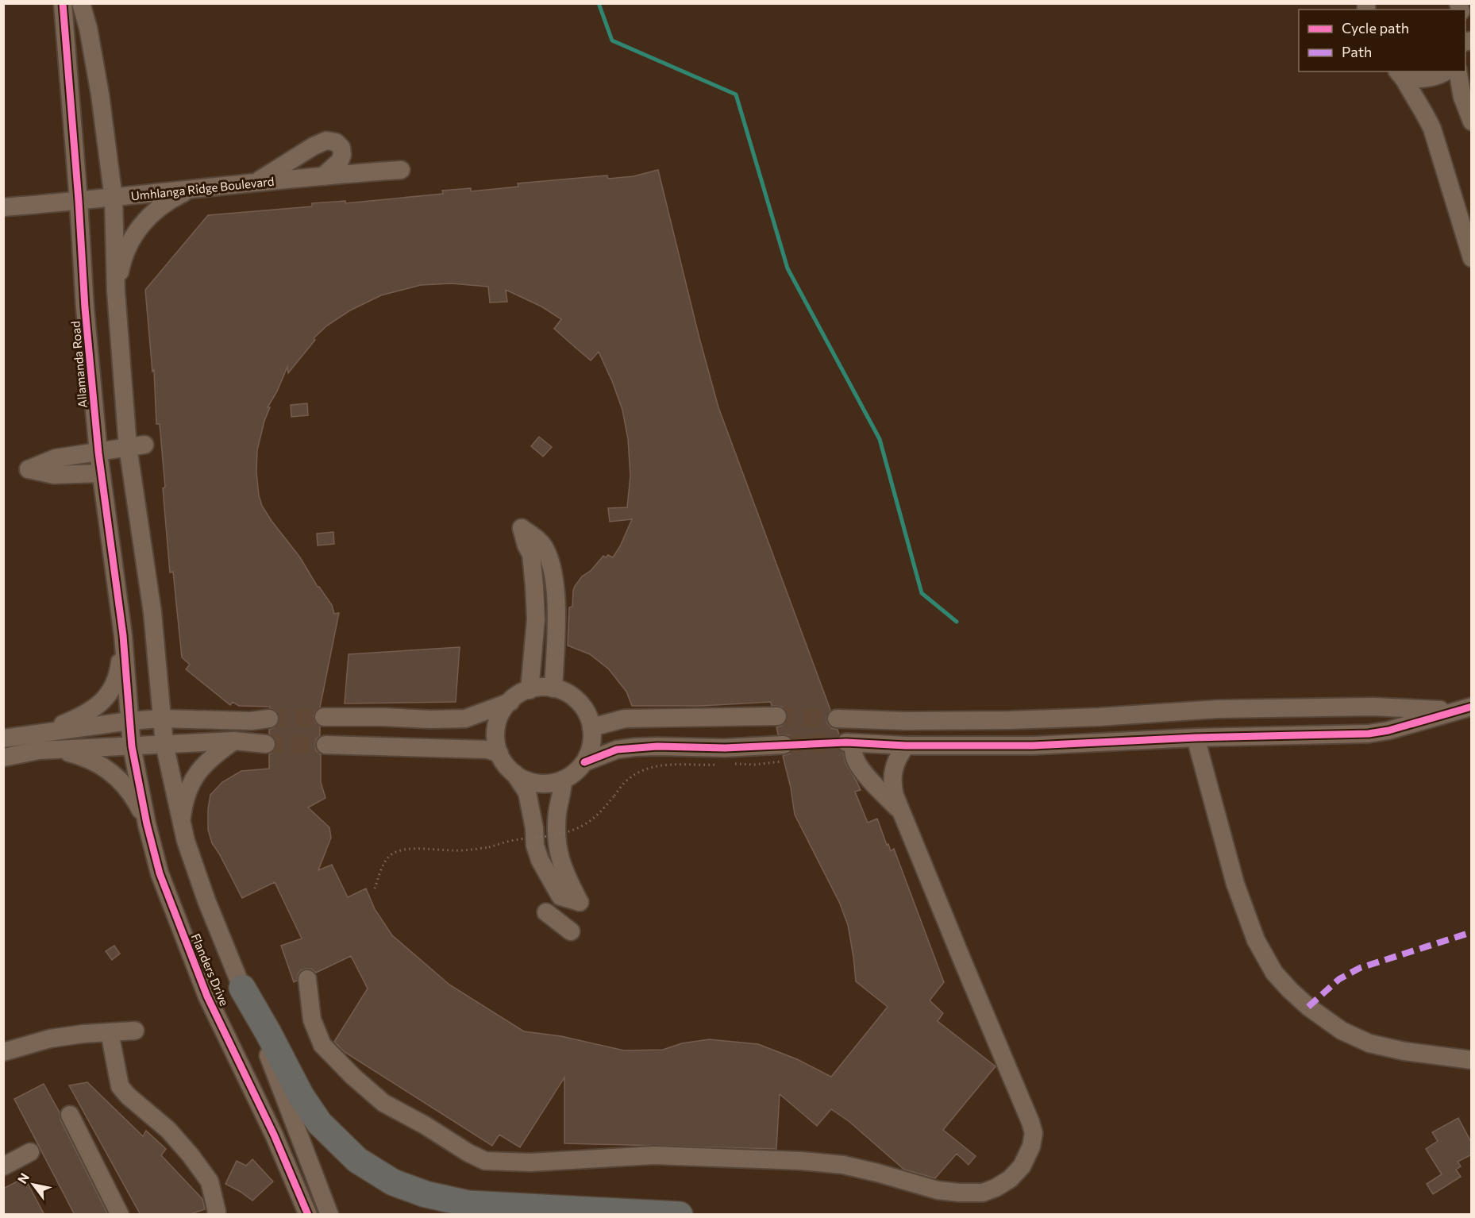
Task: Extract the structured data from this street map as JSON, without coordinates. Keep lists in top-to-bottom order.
{
  "streets": {
    "street": ["Umhlanga Ridge Boulevard", "Allamanda Road", "Flanders Drive"]
  },
  "crossings": [
    ["Umhlanga Ridge Boulevard", "Allamanda Road"],
    ["Allamanda Road", "Flanders Drive"]
  ],
  "legend": ["Cycle path", "Path"],
  "north": "top left"
}
